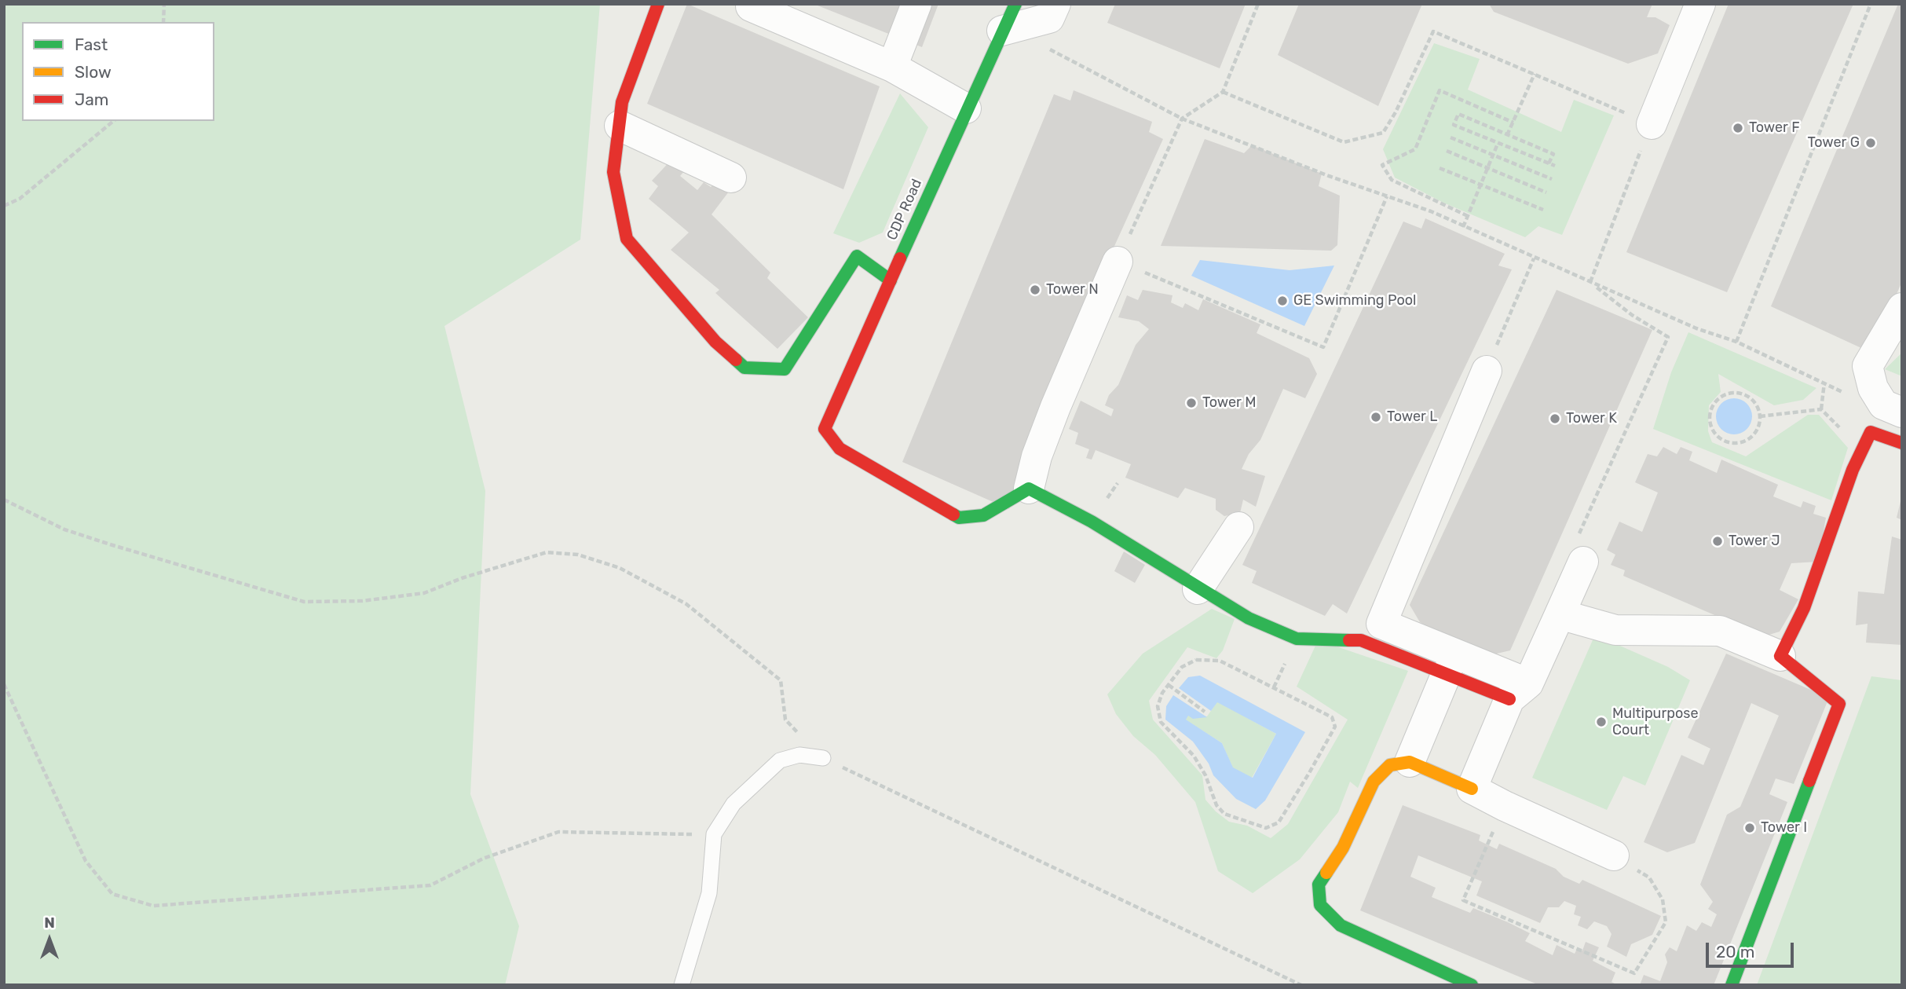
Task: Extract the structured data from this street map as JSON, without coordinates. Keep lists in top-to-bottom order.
{
  "streets": {
    "street": ["CDP Road"]
  },
  "places": [
    "Tower F",
    "Tower G",
    "Tower N",
    "GE Swimming Pool",
    "Tower M",
    "Tower L",
    "Tower K",
    "Tower J",
    "Multipurpose Court",
    "Tower I"
  ],
  "legend": ["Fast", "Slow", "Jam"],
  "scale_bar": "20 m",
  "north": "top"
}
